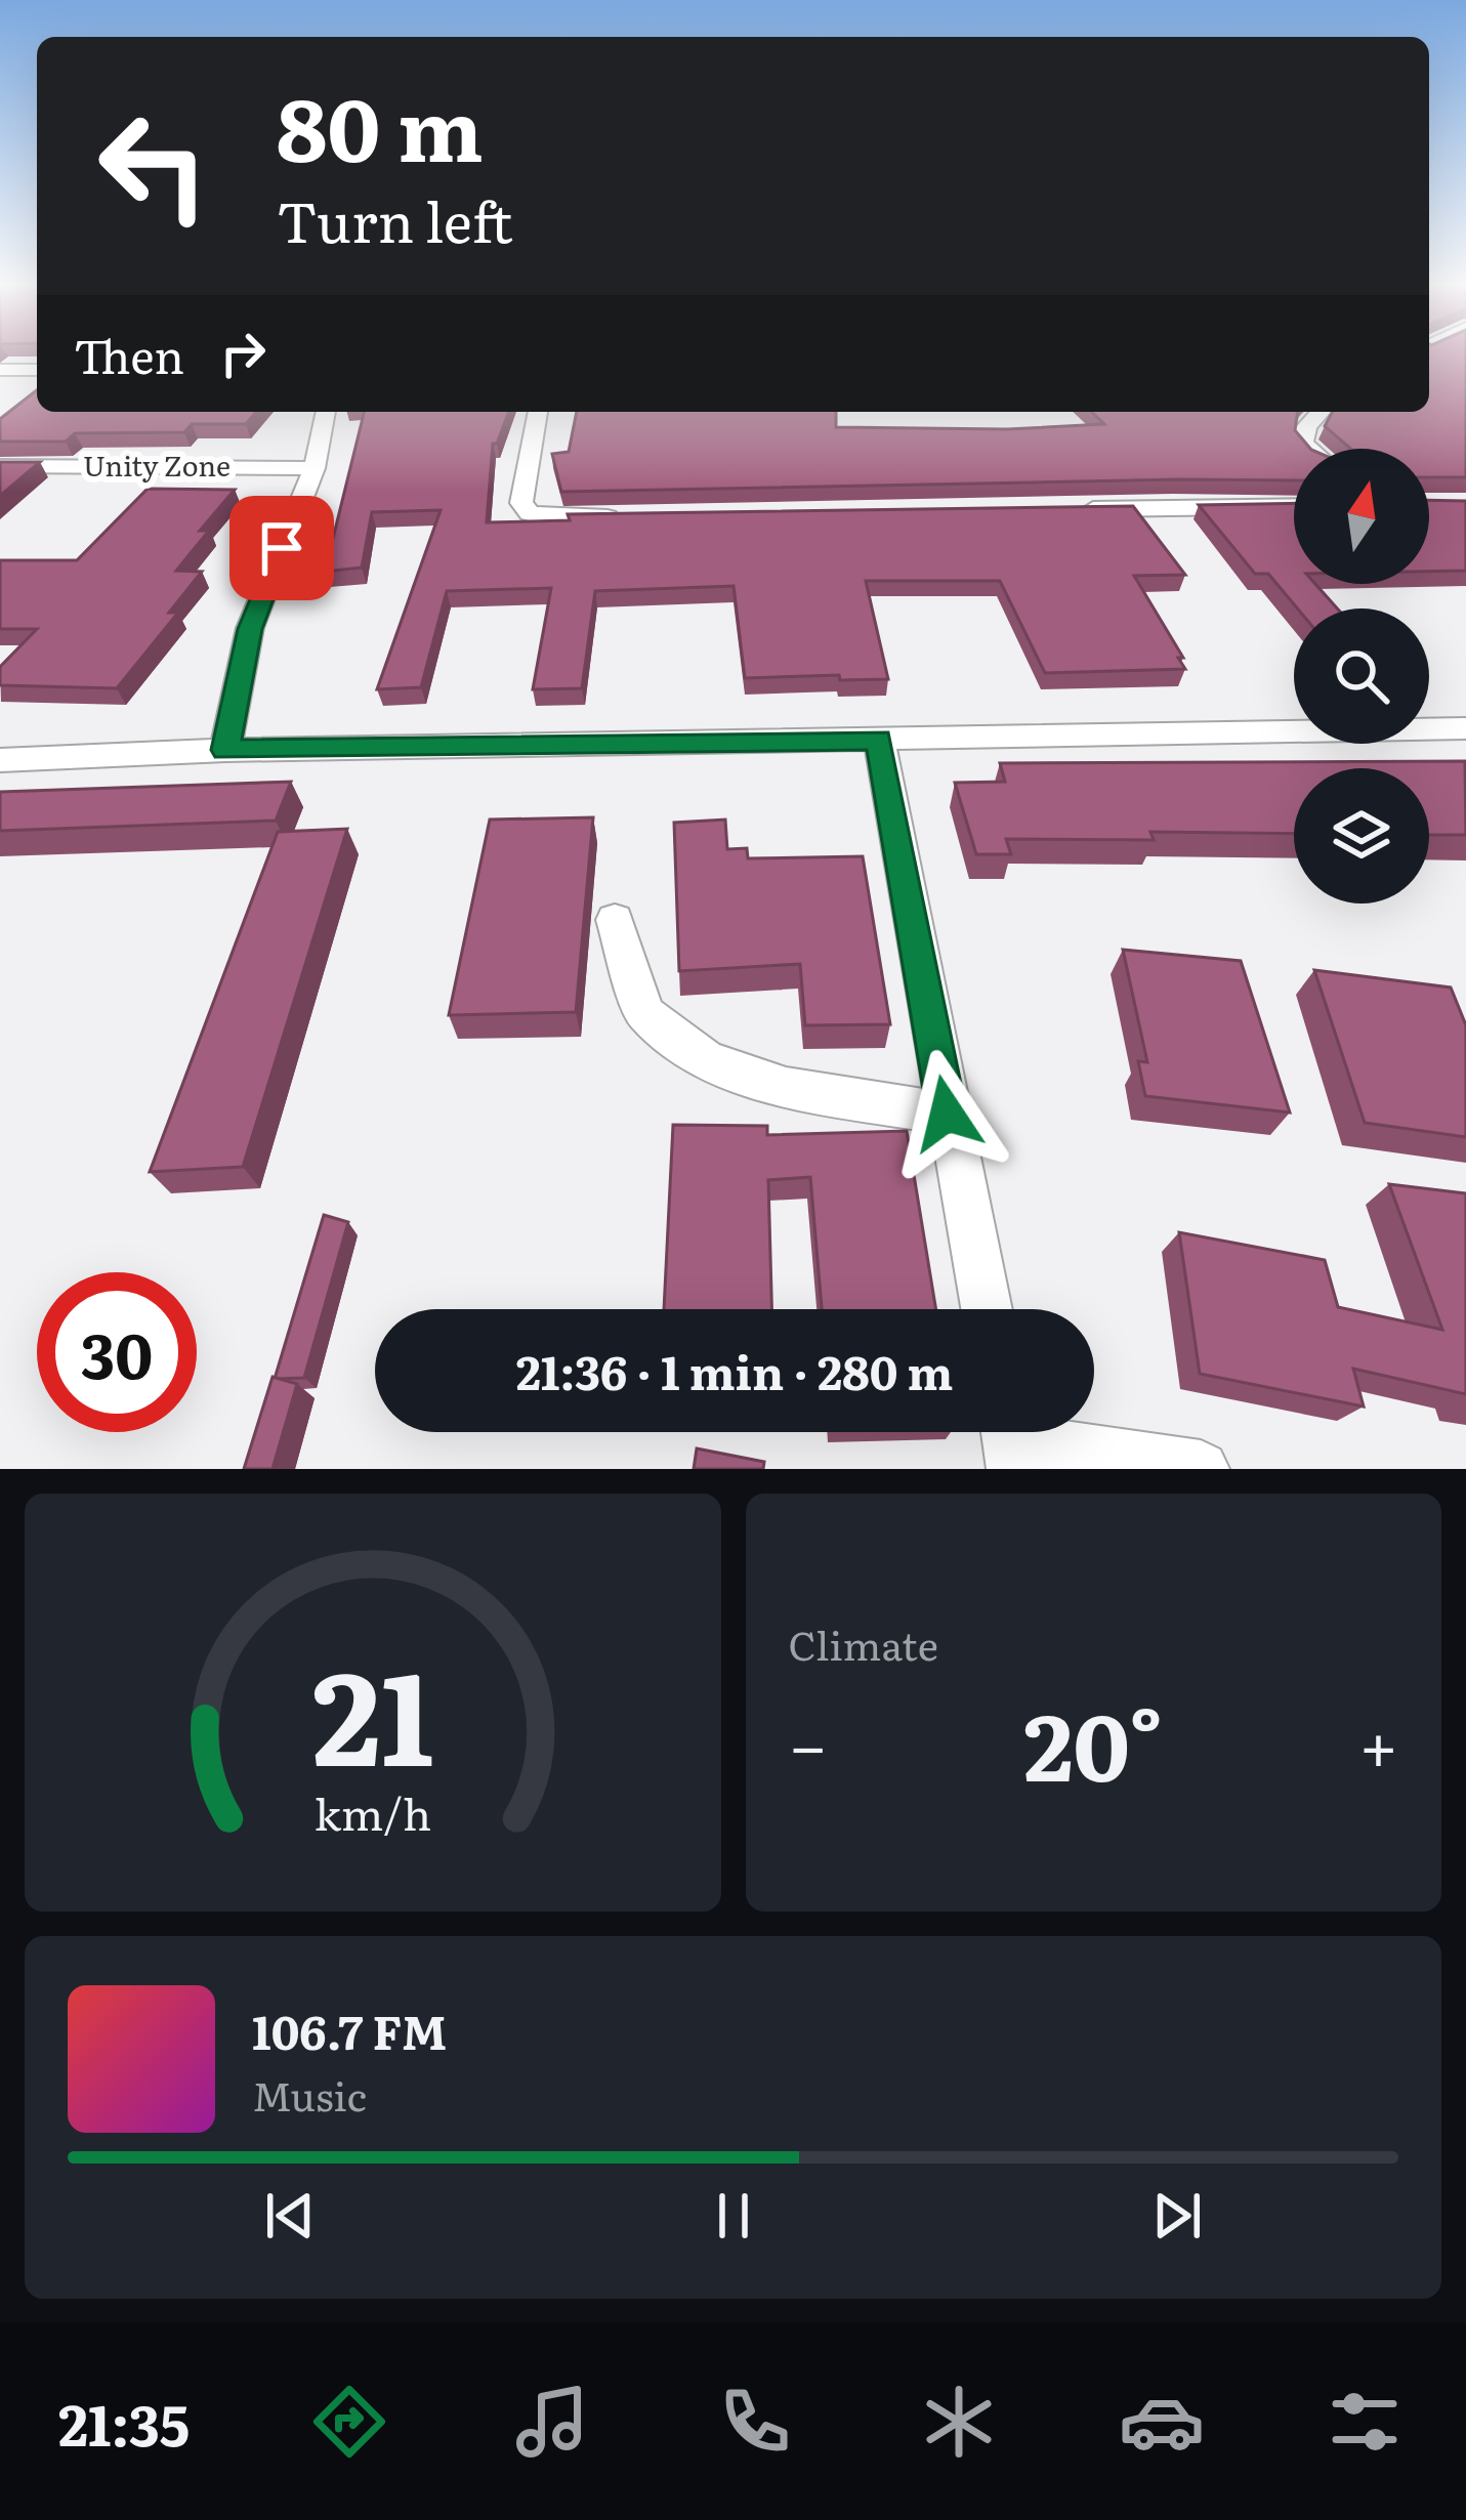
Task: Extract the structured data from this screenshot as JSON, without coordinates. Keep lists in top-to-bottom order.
{
  "streets": {
    "street": ["Unity Zone"]
  },
  "north": "top",
  "page": {
    "turn": ["80 m", "Turn left"],
    "then": "Then",
    "limit": "30",
    "trip": "21:36 · 1 min · 280 m",
    "tile": "Climate",
    "heat": ["−", "20°", "+"],
    "song": ["106.7 FM", "Music"],
    "tabs": "21:35",
    "gauge": ["21", "km/h"]
  }
}
